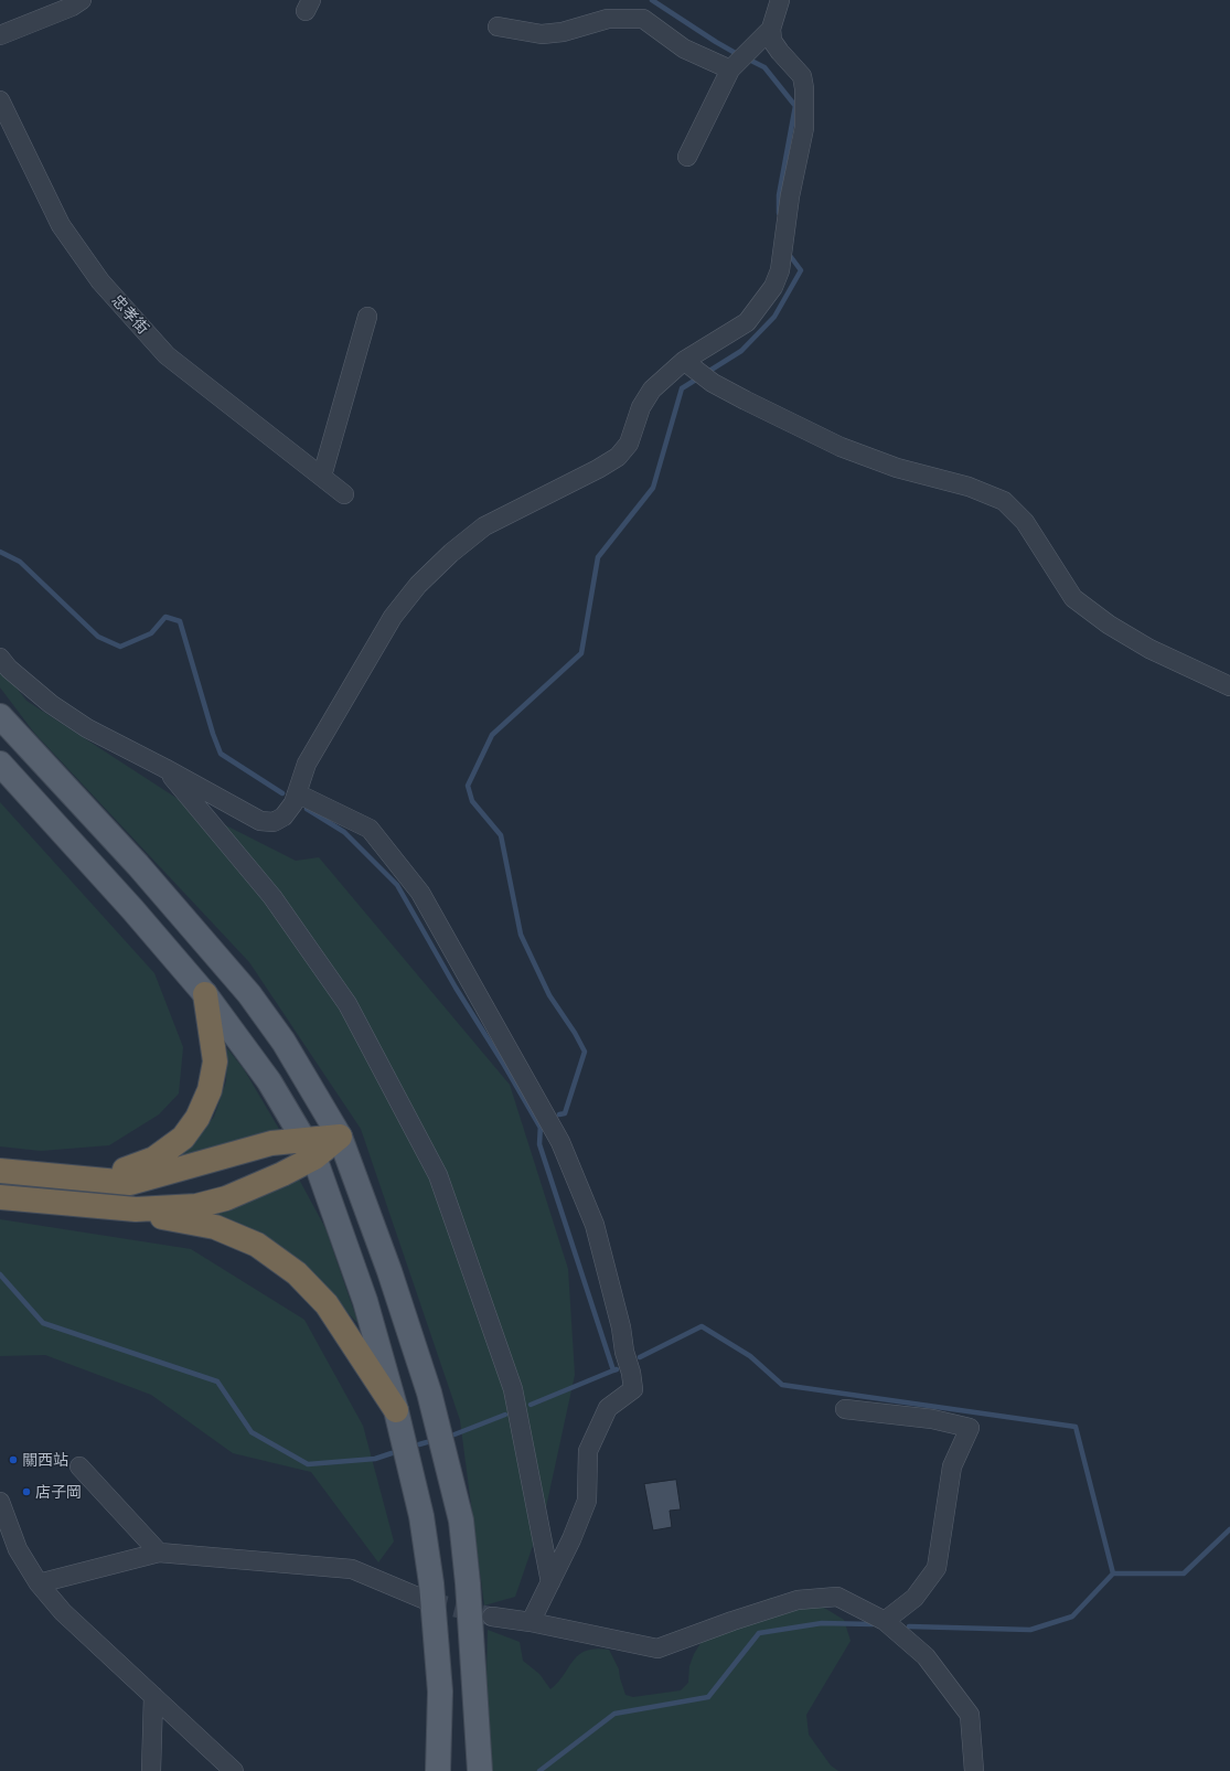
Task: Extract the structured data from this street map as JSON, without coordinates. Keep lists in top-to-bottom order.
{
  "streets": {
    "street": ["忠孝街"]
  },
  "places": ["關西站", "店子岡"]
}
